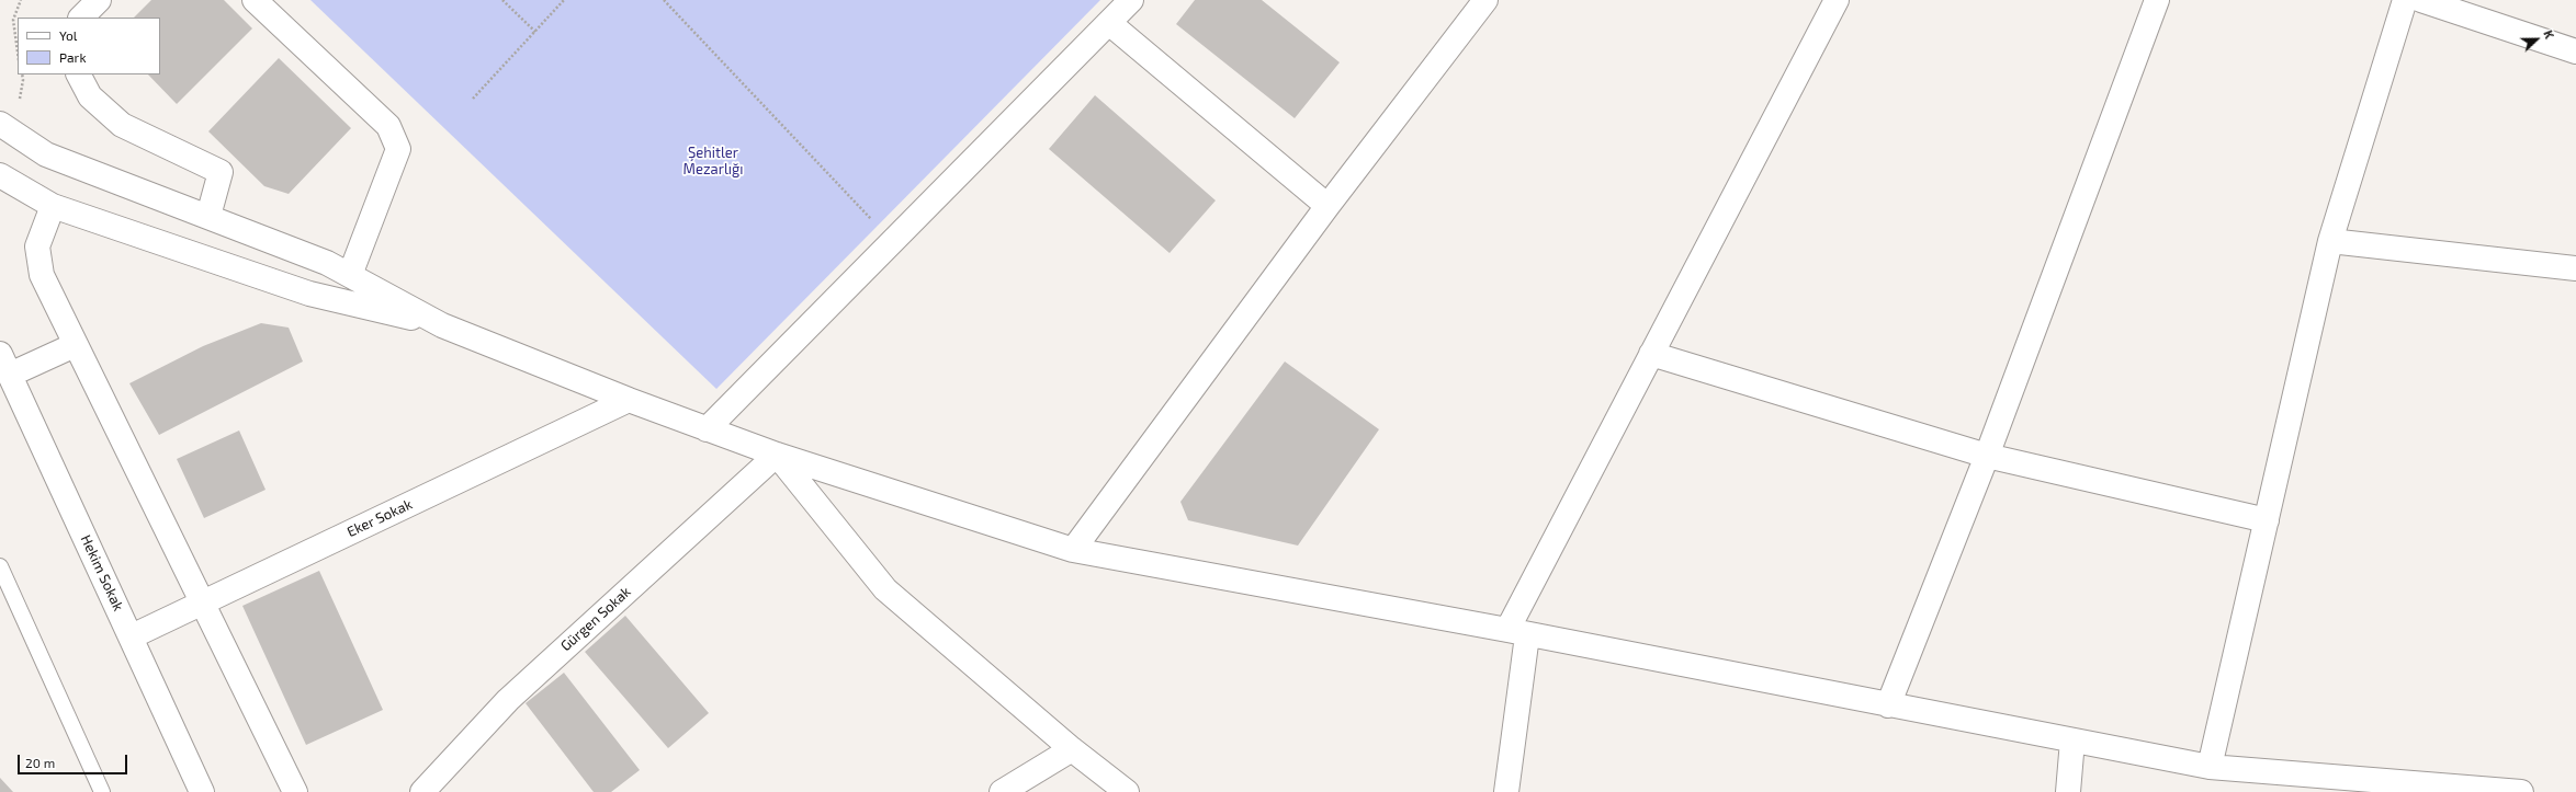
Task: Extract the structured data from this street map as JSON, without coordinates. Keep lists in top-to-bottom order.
{
  "streets": {
    "street": ["Eker Sokak", "Hekim Sokak", "Gürgen Sokak"]
  },
  "crossings": [
    ["Eker Sokak", "Hekim Sokak"]
  ],
  "parks": ["Şehitler Mezarlığı"],
  "legend": ["Yol", "Park"],
  "scale_bar": "20 m",
  "north": "right"
}
